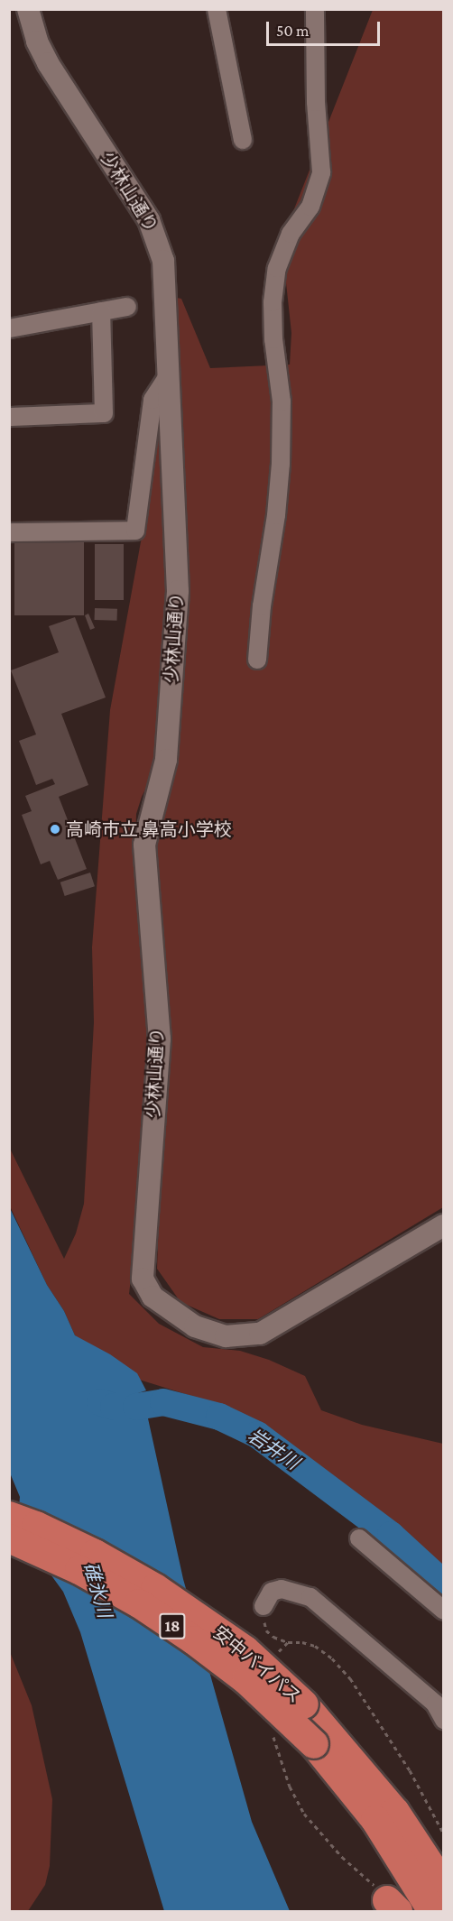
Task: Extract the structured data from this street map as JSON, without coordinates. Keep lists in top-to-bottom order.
{
  "streets": {
    "highway": ["18", "安中バイパス"],
    "street": ["少林山通り"]
  },
  "water": ["岩井川", "碓氷川"],
  "places": ["高崎市立 鼻高小学校"],
  "scale_bar": "50 m"
}
